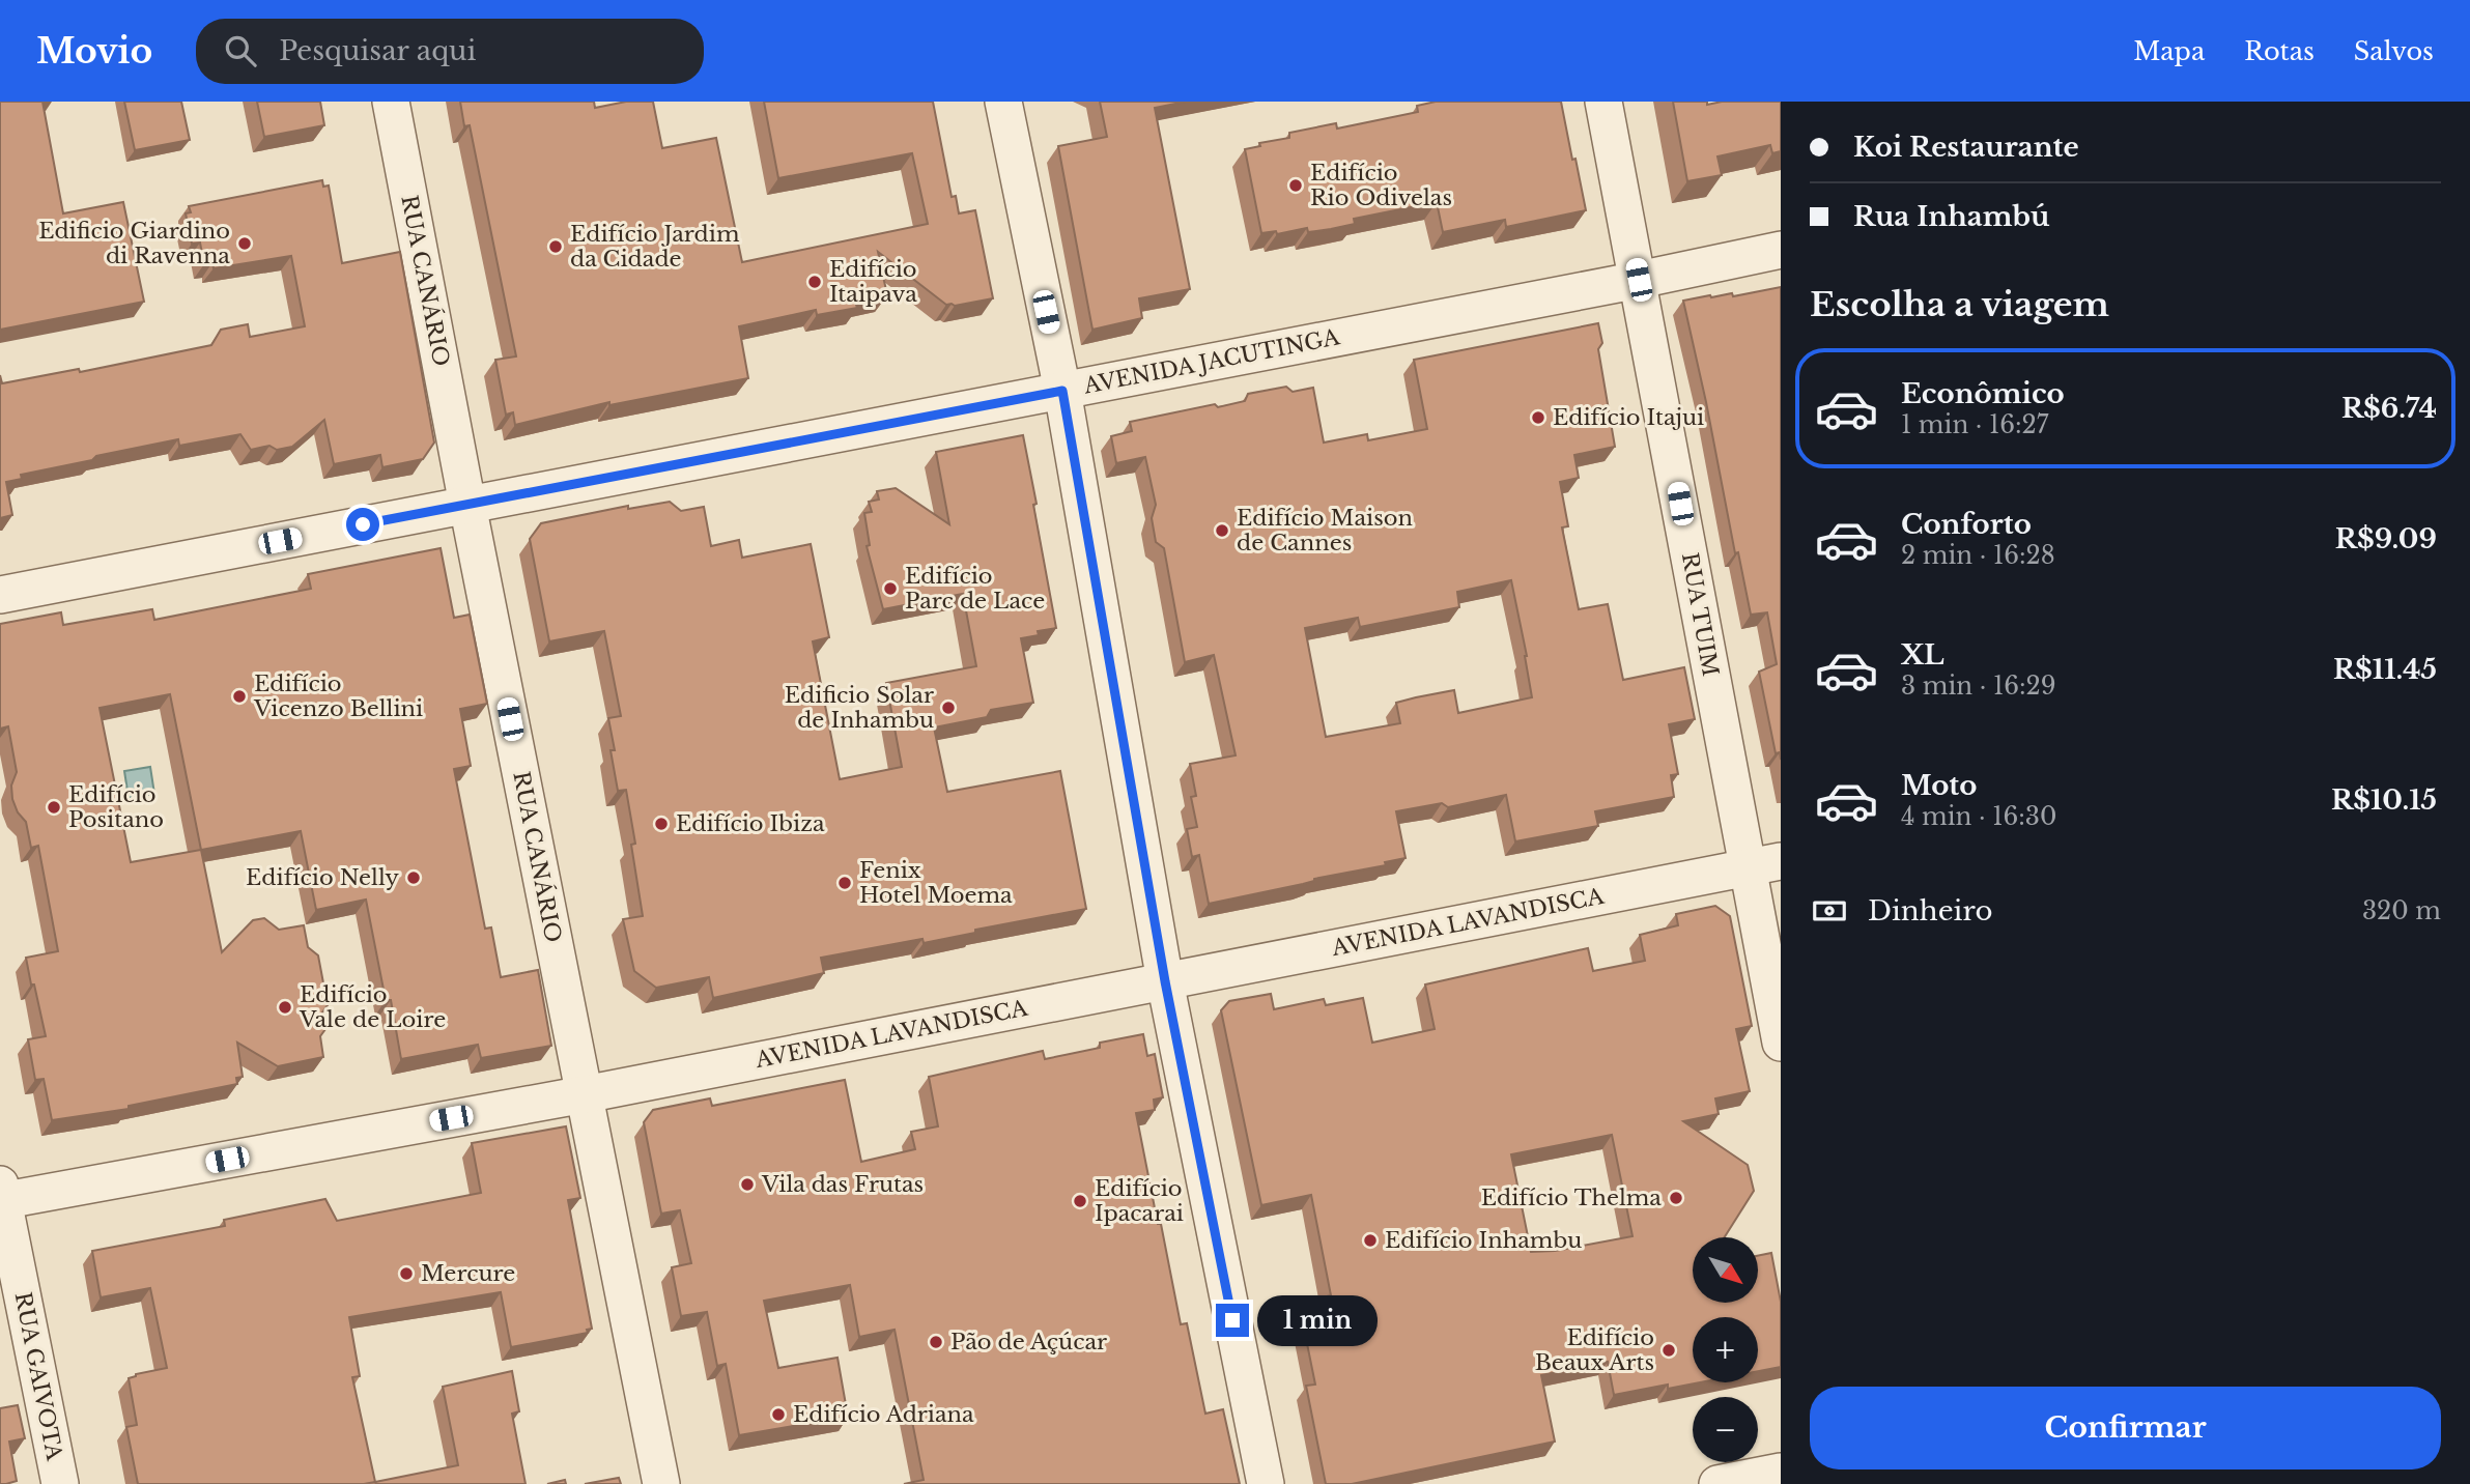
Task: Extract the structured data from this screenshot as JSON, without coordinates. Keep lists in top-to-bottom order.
{
  "streets": {
    "street": [
      "RUA CANÁRIO",
      "AVENIDA JACUTINGA",
      "RUA TUIM",
      "AVENIDA LAVANDISCA",
      "RUA GAIVOTA"
    ]
  },
  "crossings": [
    ["RUA CANÁRIO", "AVENIDA JACUTINGA"],
    ["RUA CANÁRIO", "AVENIDA LAVANDISCA"],
    ["AVENIDA JACUTINGA", "RUA TUIM"],
    ["RUA TUIM", "AVENIDA LAVANDISCA"],
    ["AVENIDA LAVANDISCA", "RUA GAIVOTA"]
  ],
  "places": [
    "Edifício Rio Odivelas",
    "Edificio Giardino di Ravenna",
    "Edifício Jardim da Cidade",
    "Edifício Itaipava",
    "Edifício Itajui",
    "Edifício Maison de Cannes",
    "Edifício Parc de Lace",
    "Edifício Vicenzo Bellini",
    "Edificio Solar de Inhambu",
    "Edifício Positano",
    "Edifício Ibiza",
    "Edifício Nelly",
    "Fenix Hotel Moema",
    "Edifício Vale de Loire",
    "Vila das Frutas",
    "Edifício Thelma",
    "Edifício Ipacarai",
    "Edifício Inhambu",
    "Mercure",
    "Pão de Açúcar",
    "Edifício Beaux Arts",
    "Edifício Adriana"
  ],
  "north": "bottom right",
  "page": {
    "header": "Movio",
    "search": "Pesquisar aqui",
    "nav": ["Mapa", "Rotas", "Salvos"],
    "banner": ["Koi Restaurante", "Rua Inhambú"],
    "heading": "Escolha a viagem",
    "list": [
      {
        "name": "Econômico",
        "note": "1 min · 16:27",
        "value": "R$6.74"
      },
      {
        "name": "Conforto",
        "note": "2 min · 16:28",
        "value": "R$9.09"
      },
      {
        "name": "XL",
        "note": "3 min · 16:29",
        "value": "R$11.45"
      },
      {
        "name": "Moto",
        "note": "4 min · 16:30",
        "value": "R$10.15"
      }
    ],
    "pay": ["Dinheiro", "320 m"],
    "map_buttons": ["+", "−"],
    "bubble": "1 min",
    "buttons": "Confirmar"
  }
}
